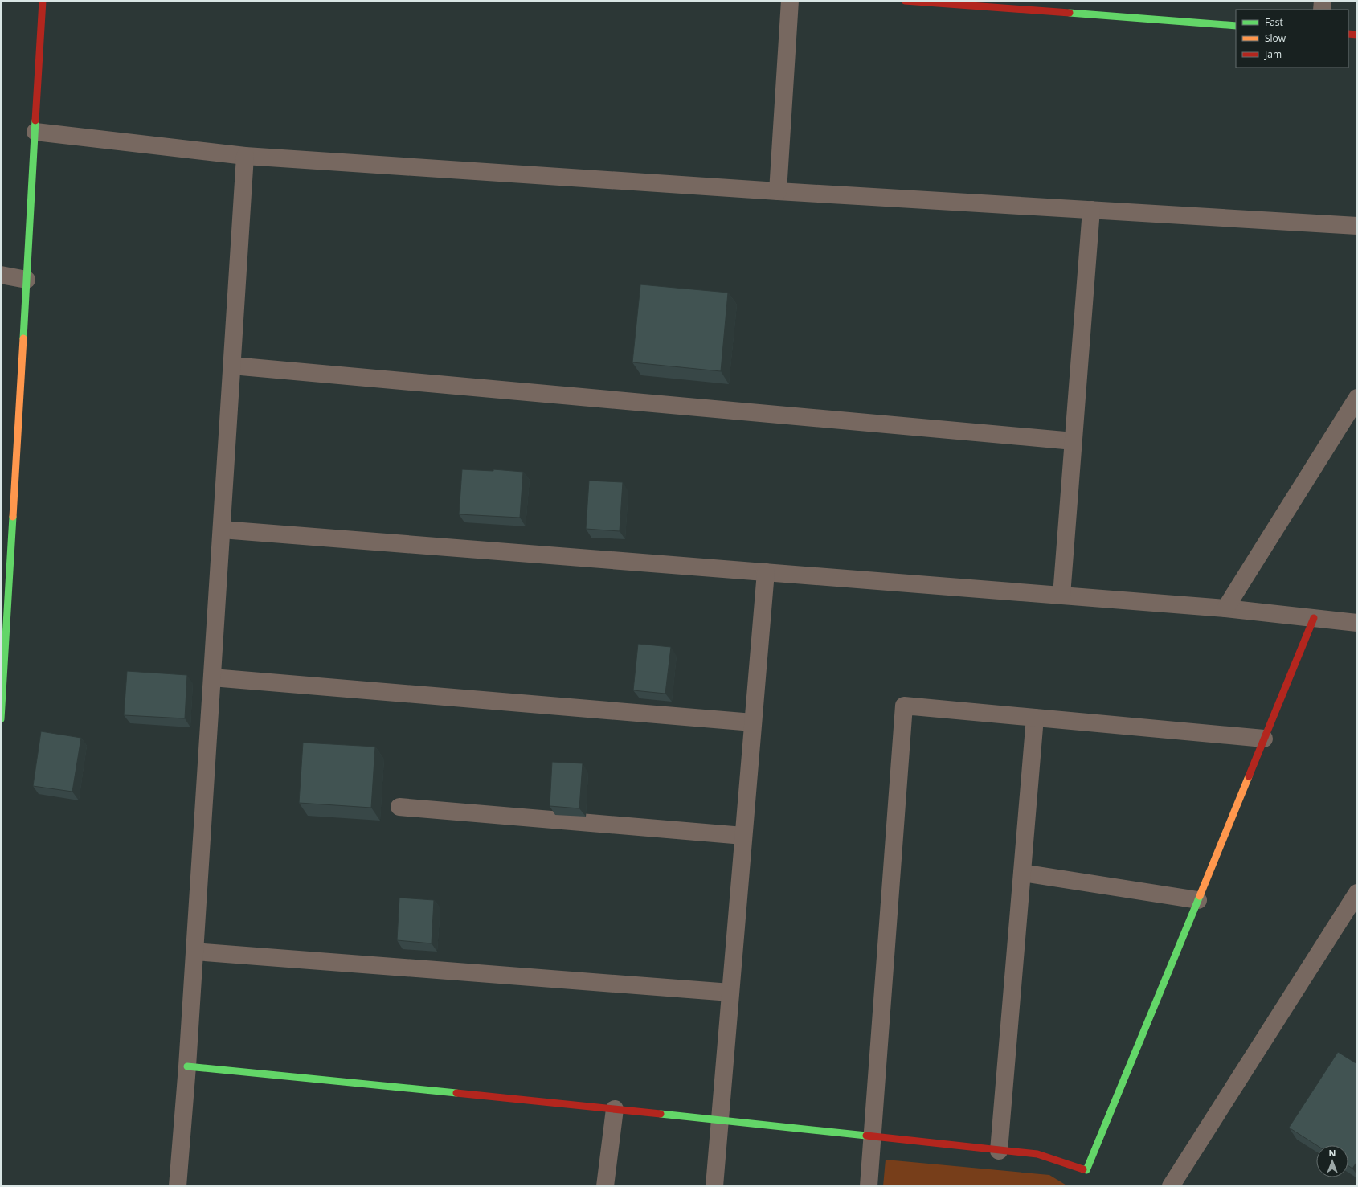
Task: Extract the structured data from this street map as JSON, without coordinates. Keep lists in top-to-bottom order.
{
  "legend": ["Fast", "Slow", "Jam"],
  "north": "top"
}
